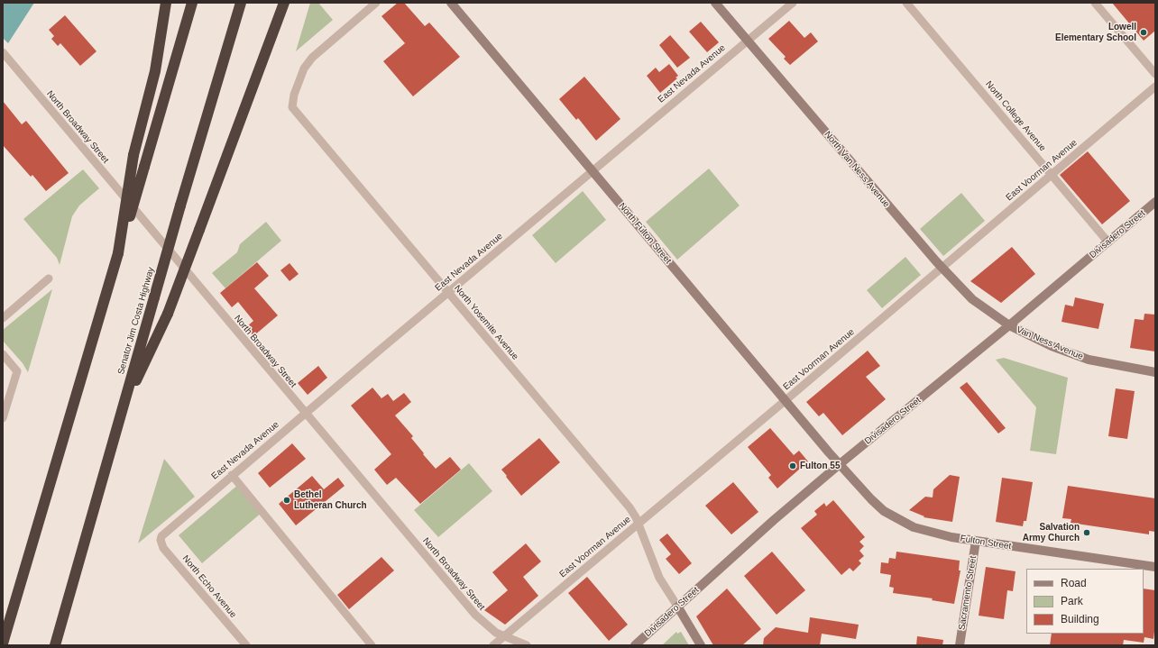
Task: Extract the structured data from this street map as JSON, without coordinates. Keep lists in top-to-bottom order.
{
  "streets": {
    "highway": ["Senator Jim Costa Highway"],
    "main road": [
      "North Van Ness Avenue",
      "North Fulton Street",
      "Divisadero Street",
      "Van Ness Avenue",
      "Fulton Street",
      "Sacramento Street"
    ],
    "street": [
      "East Nevada Avenue",
      "North College Avenue",
      "North Broadway Street",
      "East Voorman Avenue",
      "North Yosemite Avenue",
      "North Echo Avenue"
    ]
  },
  "crossings": [
    ["East Nevada Avenue", "North Broadway Street"],
    ["East Nevada Avenue", "North Van Ness Avenue"],
    ["East Nevada Avenue", "North Fulton Street"],
    ["East Nevada Avenue", "North Yosemite Avenue"],
    ["East Nevada Avenue", "North Echo Avenue"],
    ["North College Avenue", "East Voorman Avenue"],
    ["North College Avenue", "Divisadero Street"],
    ["North Broadway Street", "East Voorman Avenue"],
    ["North Van Ness Avenue", "East Voorman Avenue"],
    ["North Van Ness Avenue", "Divisadero Street"],
    ["North Van Ness Avenue", "Van Ness Avenue"],
    ["East Voorman Avenue", "North Fulton Street"],
    ["East Voorman Avenue", "North Yosemite Avenue"],
    ["North Fulton Street", "Divisadero Street"],
    ["North Fulton Street", "Fulton Street"],
    ["Divisadero Street", "North Yosemite Avenue"],
    ["Divisadero Street", "Van Ness Avenue"],
    ["Divisadero Street", "Fulton Street"],
    ["Fulton Street", "Sacramento Street"]
  ],
  "places": [
    "Lowell Elementary School",
    "Fulton 55",
    "Bethel Lutheran Church",
    "Salvation Army Church"
  ],
  "legend": ["Road", "Park", "Building"]
}
